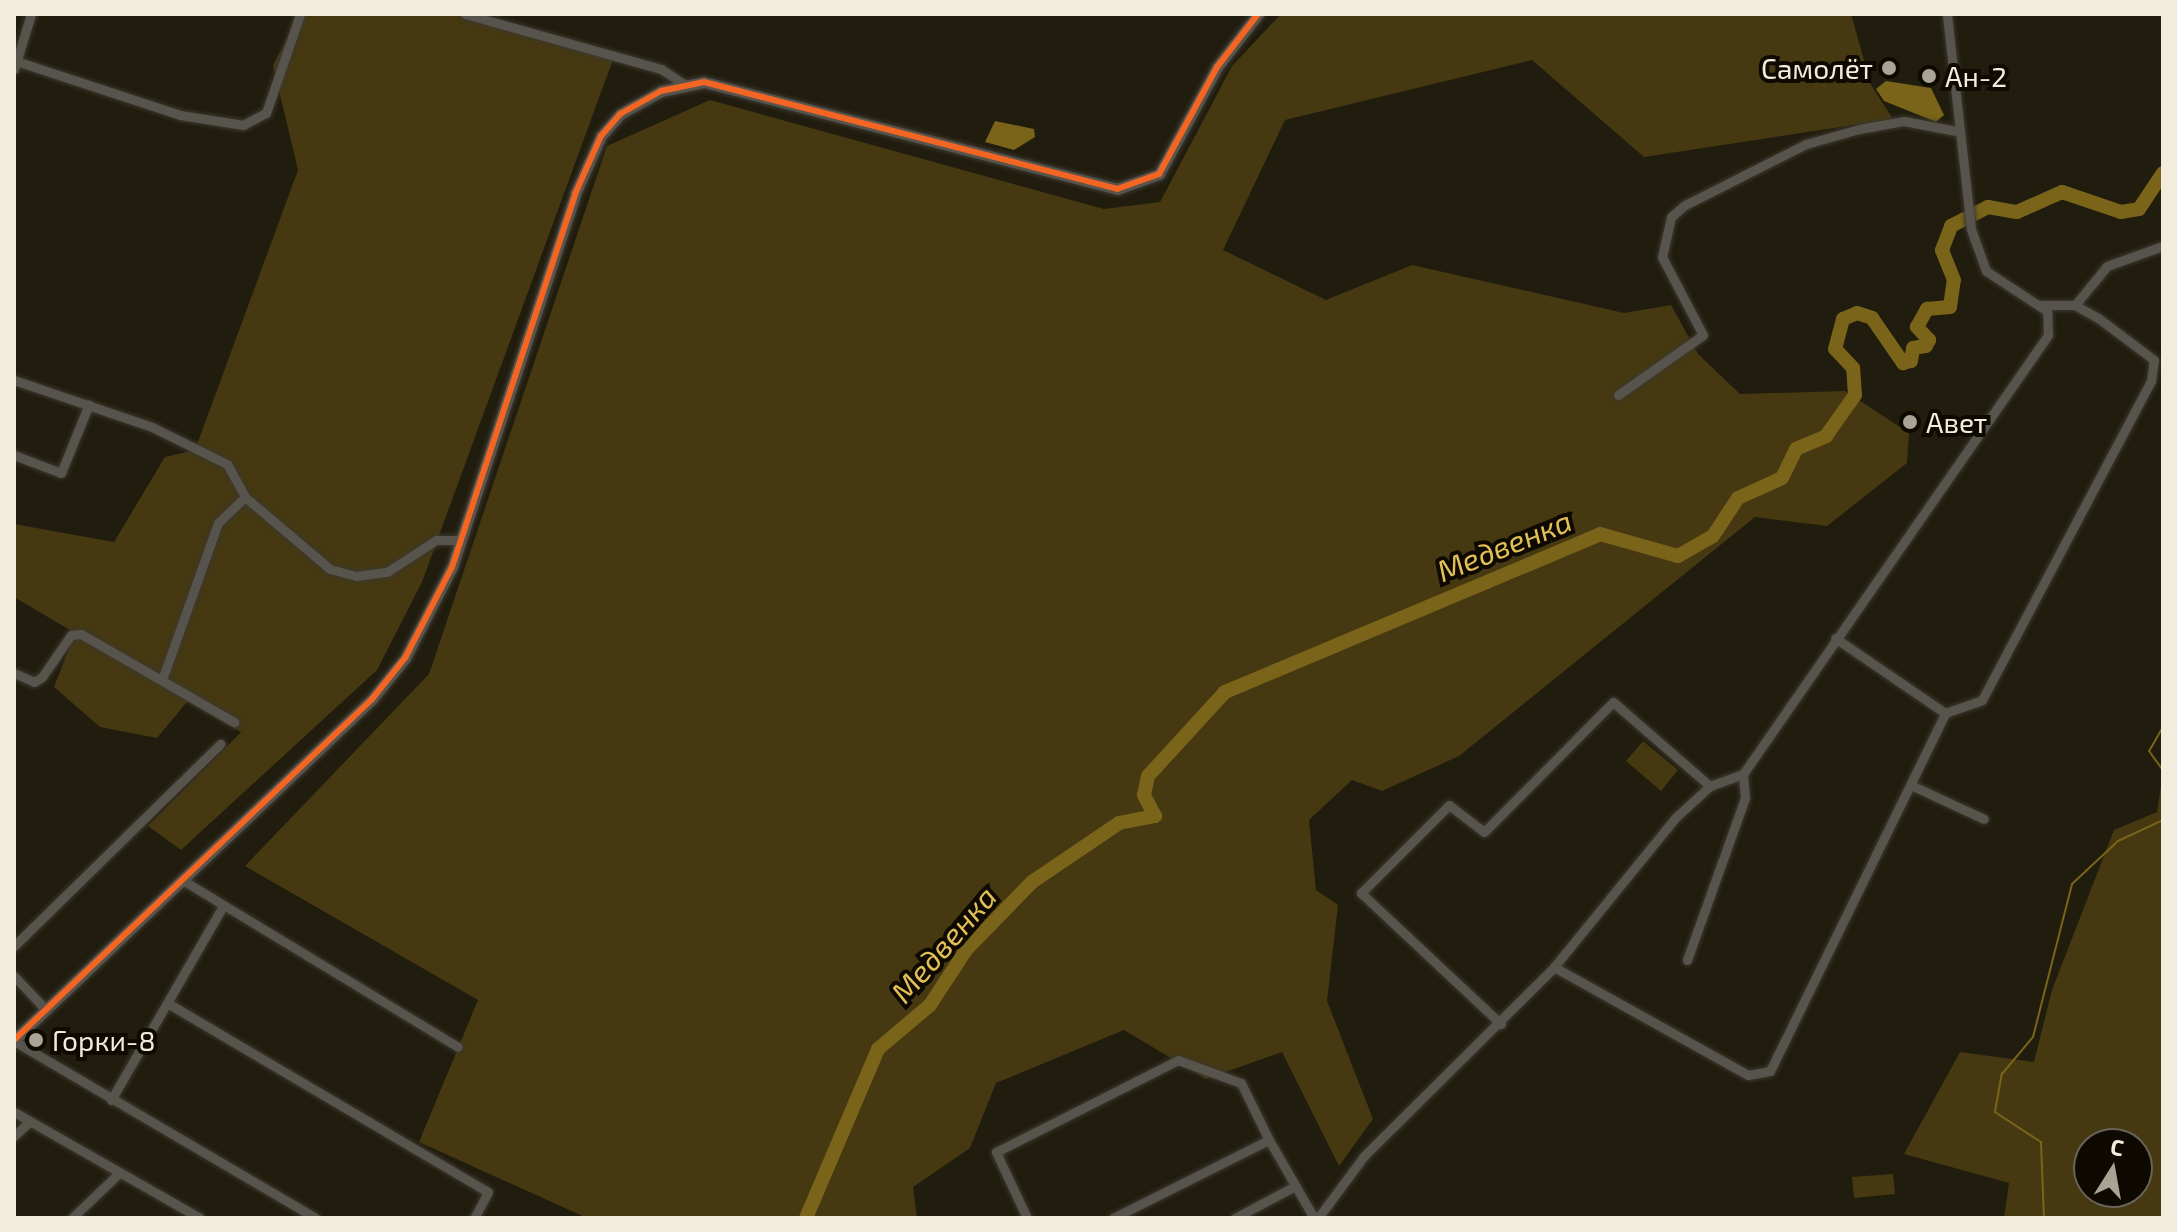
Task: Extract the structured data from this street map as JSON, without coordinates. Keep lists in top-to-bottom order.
{
  "water": ["Медвенка"],
  "places": [
    "Самолёт",
    "Ан-2",
    "Авет",
    "Горки-8"
  ],
  "north": "top"
}
